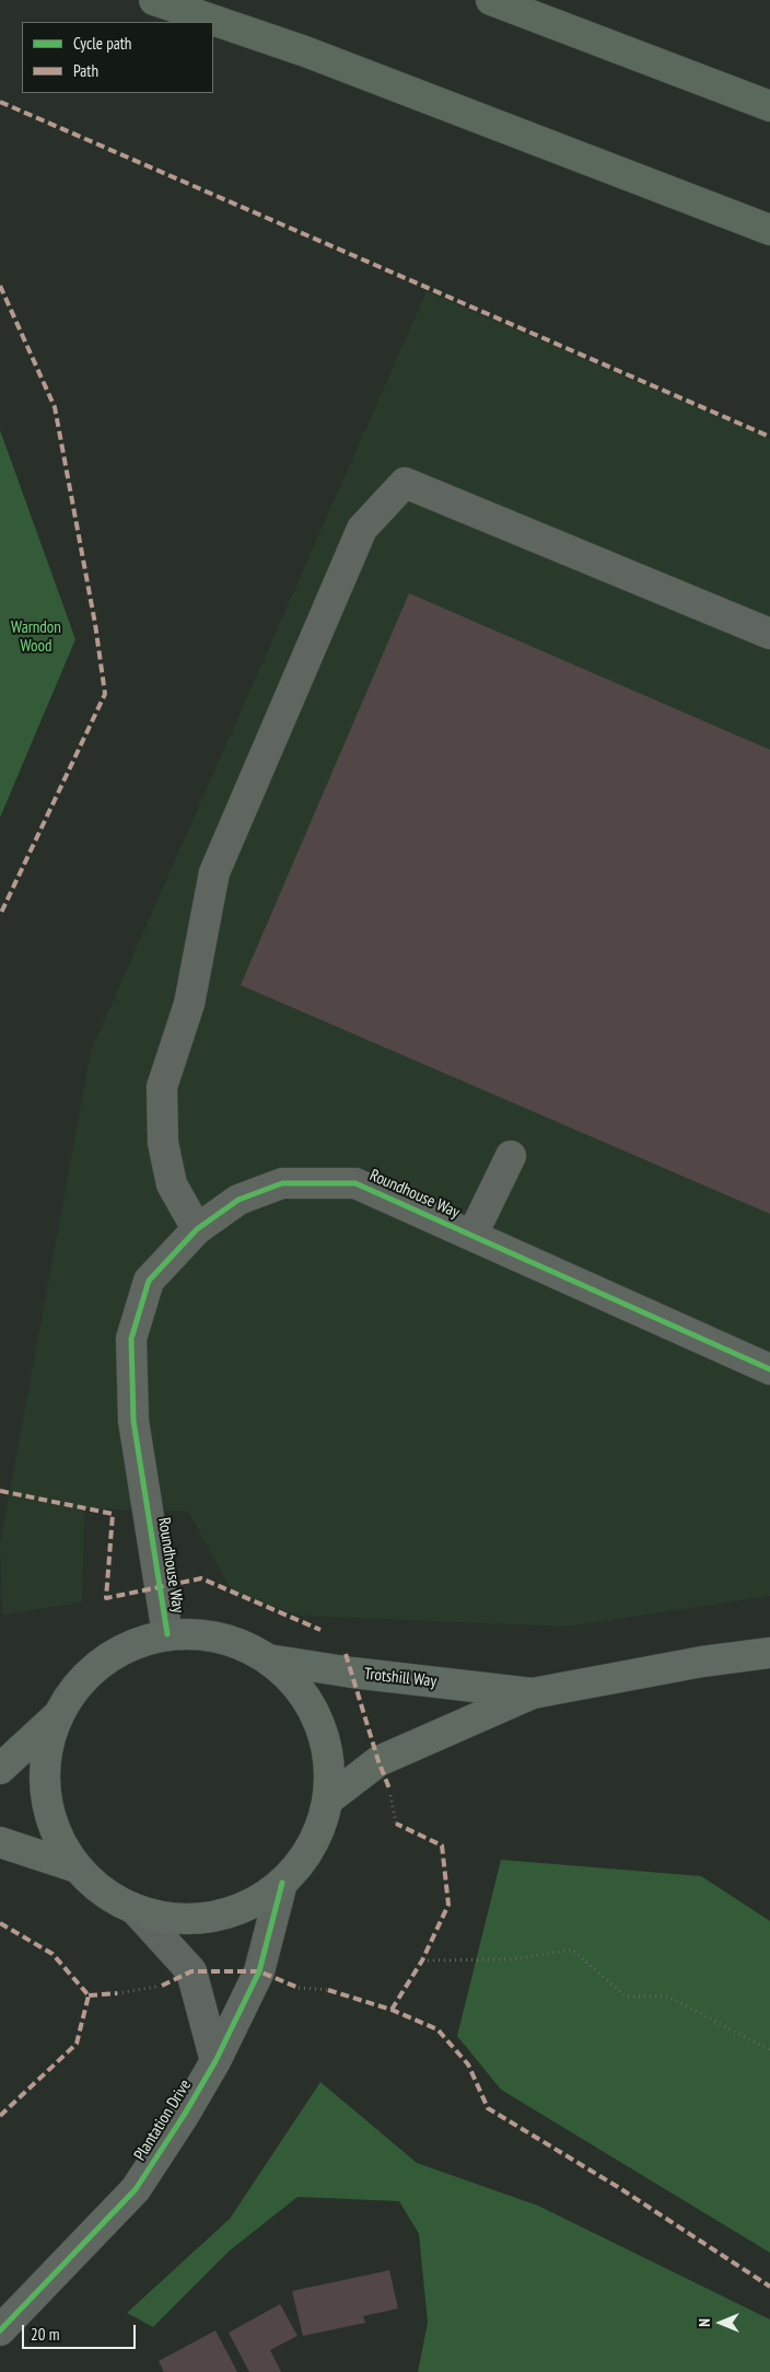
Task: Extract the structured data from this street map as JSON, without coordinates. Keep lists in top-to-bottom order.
{
  "streets": {
    "main road": ["Trotshill Way"],
    "street": ["Roundhouse Way", "Plantation Drive"]
  },
  "parks": ["Warndon Wood"],
  "legend": ["Cycle path", "Path"],
  "scale_bar": "20 m",
  "north": "left"
}
